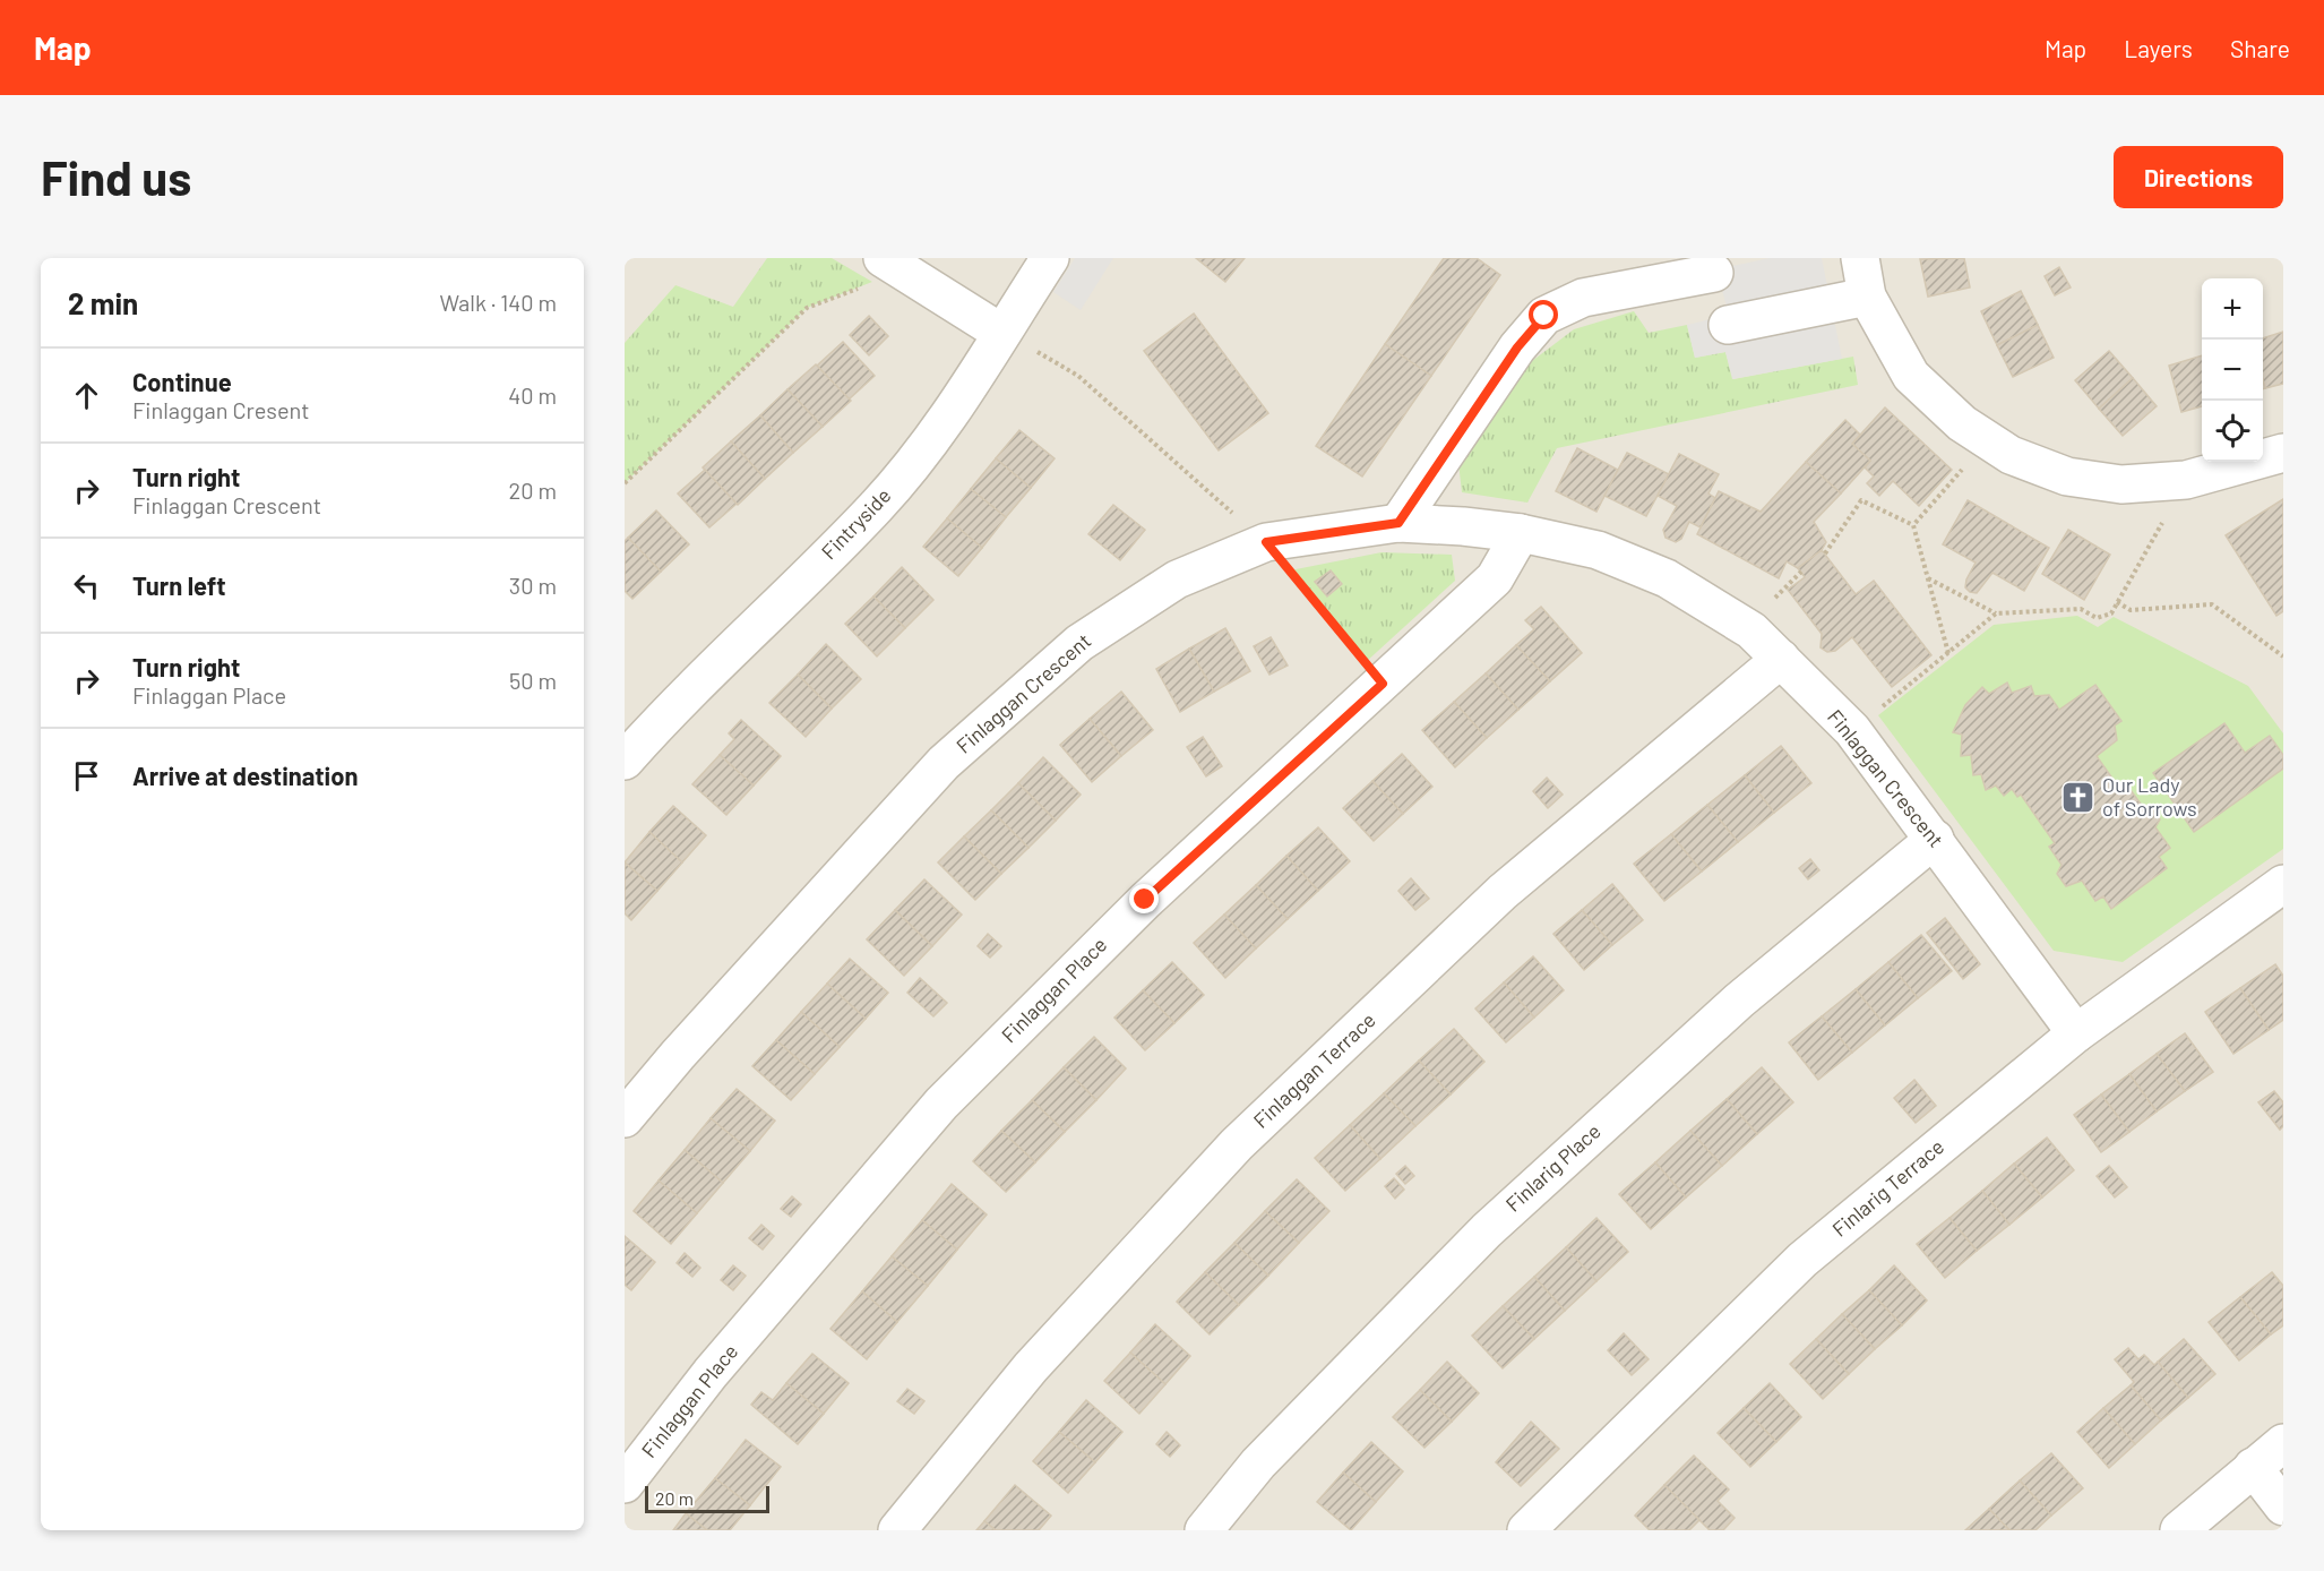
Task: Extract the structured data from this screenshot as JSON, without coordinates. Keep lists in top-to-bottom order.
{
  "streets": {
    "street": [
      "Fintryside",
      "Finlaggan Crescent",
      "Finlaggan Place",
      "Finlaggan Terrace",
      "Finlarig Place",
      "Finlarig Terrace"
    ]
  },
  "crossings": [
    ["Finlaggan Crescent", "Finlaggan Place"],
    ["Finlaggan Crescent", "Finlaggan Terrace"],
    ["Finlaggan Crescent", "Finlarig Place"],
    ["Finlaggan Crescent", "Finlarig Terrace"]
  ],
  "places": {
    "church": ["Our Lady of Sorrows"]
  },
  "scale_bar": "20 m",
  "page": {
    "header": "Map",
    "nav": ["Map", "Layers", "Share"],
    "buttons": "Directions",
    "title": "Find us",
    "heading": ["2 min", "Walk · 140 m"],
    "map_buttons": ["+", "−"],
    "list": [
      ["Continue", "Finlaggan Cresent", "40 m"],
      ["Turn right", "Finlaggan Crescent", "20 m"],
      ["Turn left", "30 m"],
      ["Turn right", "Finlaggan Place", "50 m"],
      "Arrive at destination"
    ],
    "scale": "20 m"
  }
}
